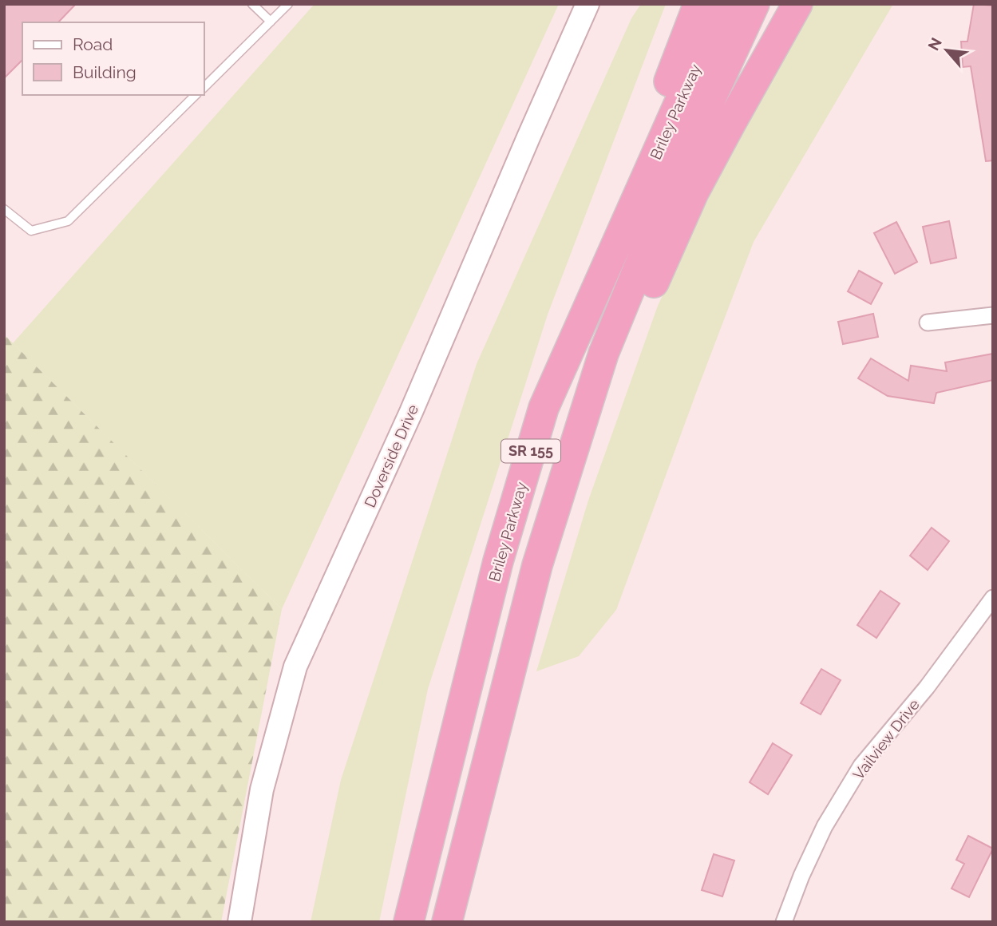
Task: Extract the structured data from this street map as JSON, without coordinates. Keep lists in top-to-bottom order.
{
  "streets": {
    "highway": ["Briley Parkway", "SR 155"],
    "street": ["Doverside Drive", "Vailview Drive"]
  },
  "legend": ["Road", "Building"],
  "north": "top left"
}
